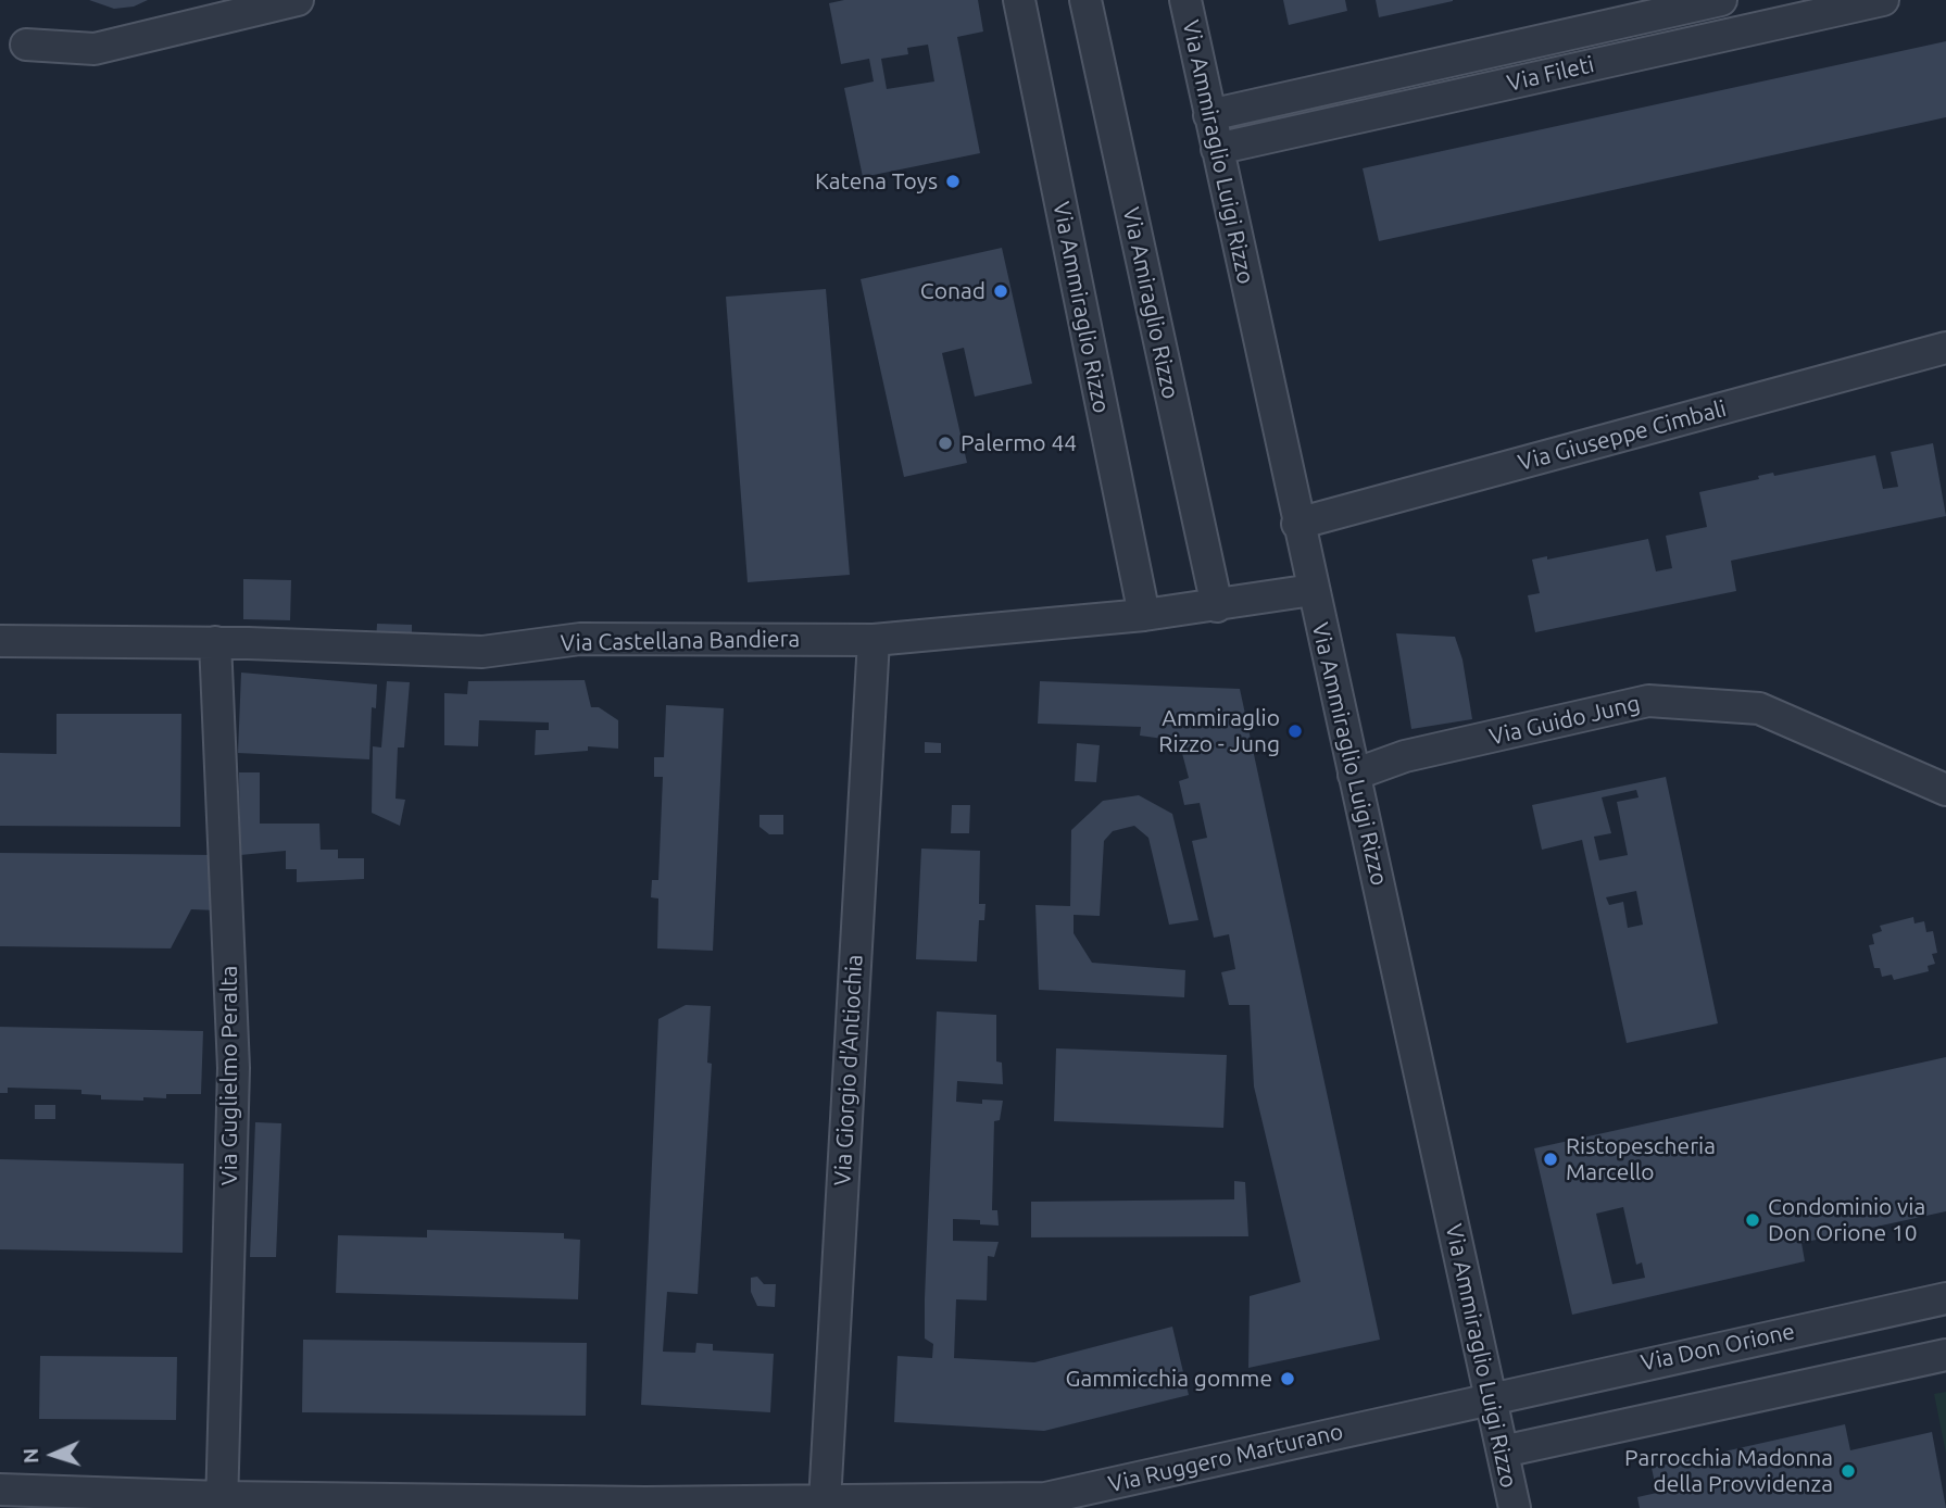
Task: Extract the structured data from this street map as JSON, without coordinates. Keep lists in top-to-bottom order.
{
  "streets": {
    "street": [
      "Via Fileti",
      "Via Ammiraglio Luigi Rizzo",
      "Via Amiraglio Rizzo",
      "Via Ammiraglio Rizzo",
      "Via Giuseppe Cimbali",
      "Via Castellana Bandiera",
      "Via Guido Jung",
      "Via Giorgio d'Antiochia",
      "Via Guglielmo Peralta",
      "Via Don Orione",
      "Via Ruggero Marturano"
    ]
  },
  "crossings": [
    ["Via Fileti", "Via Ammiraglio Luigi Rizzo"],
    ["Via Ammiraglio Luigi Rizzo", "Via Giuseppe Cimbali"],
    ["Via Ammiraglio Luigi Rizzo", "Via Castellana Bandiera"],
    ["Via Ammiraglio Luigi Rizzo", "Via Guido Jung"],
    ["Via Ammiraglio Luigi Rizzo", "Via Don Orione"],
    ["Via Ammiraglio Luigi Rizzo", "Via Ruggero Marturano"],
    ["Via Amiraglio Rizzo", "Via Castellana Bandiera"],
    ["Via Ammiraglio Rizzo", "Via Castellana Bandiera"],
    ["Via Castellana Bandiera", "Via Giorgio d'Antiochia"],
    ["Via Castellana Bandiera", "Via Guglielmo Peralta"],
    ["Via Giorgio d'Antiochia", "Via Ruggero Marturano"],
    ["Via Guglielmo Peralta", "Via Ruggero Marturano"],
    ["Via Don Orione", "Via Ruggero Marturano"]
  ],
  "places": [
    "Katena Toys",
    "Conad",
    "Palermo 44",
    "Ammiraglio Rizzo - Jung",
    "Ristopescheria Marcello",
    "Condominio via Don Orione 10",
    "Gammicchia gomme",
    "Parrocchia Madonna della Provvidenza"
  ],
  "north": "left"
}
